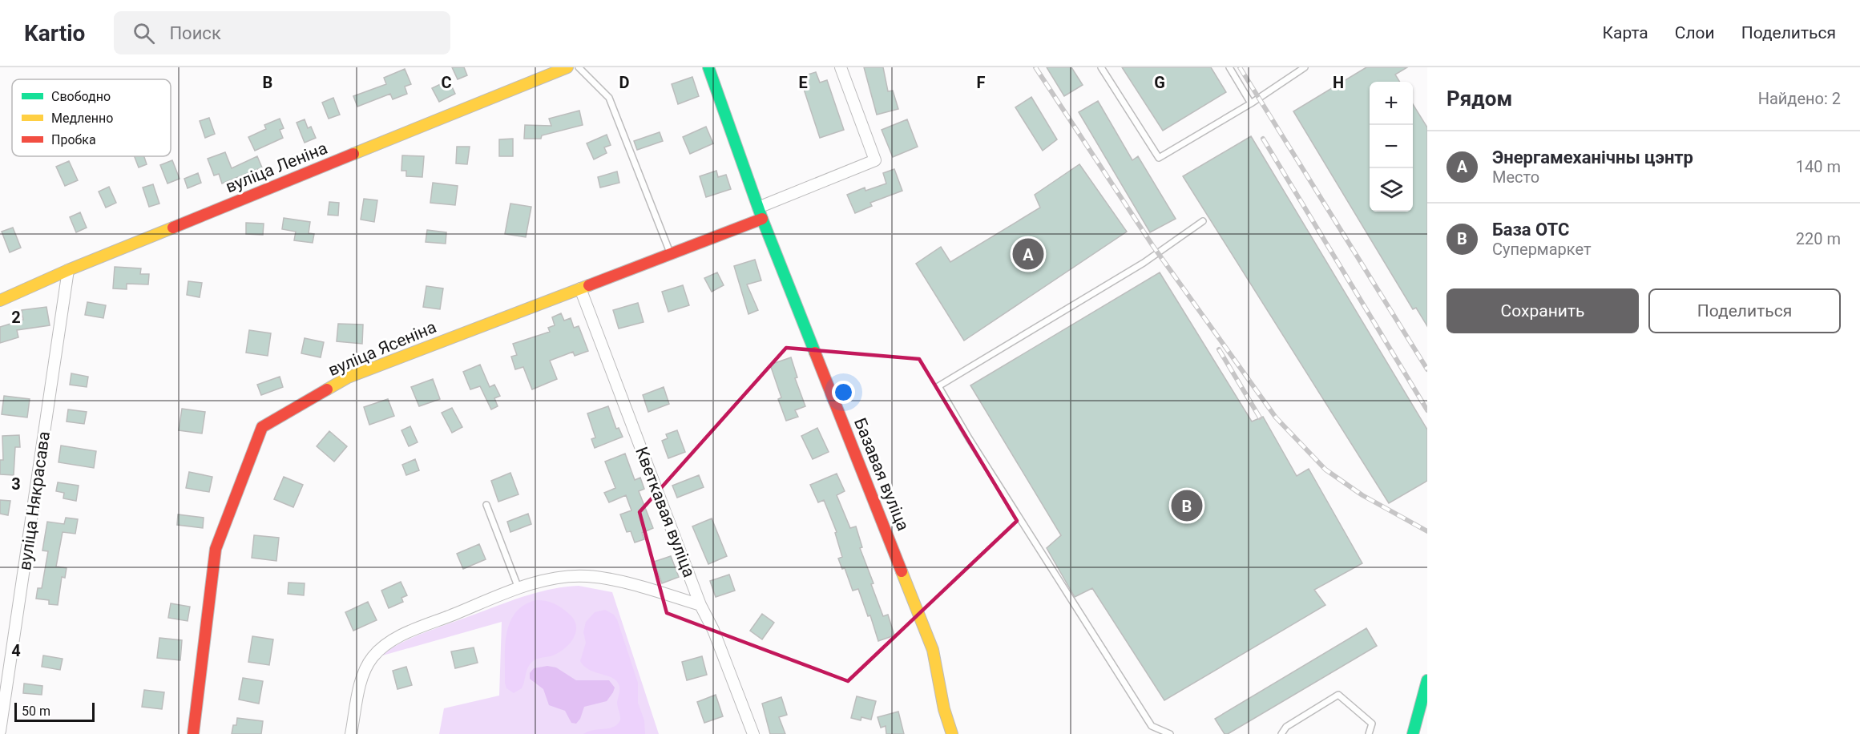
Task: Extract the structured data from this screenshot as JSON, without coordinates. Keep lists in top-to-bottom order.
{
  "streets": {
    "street": [
      "вуліца Леніна",
      "вуліца Ясеніна",
      "Базавая вуліца",
      "вуліца Някрасава",
      "Кветкавая вуліца"
    ]
  },
  "crossings": [
    ["вуліца Леніна", "вуліца Някрасава"],
    ["вуліца Ясеніна", "Базавая вуліца"],
    ["вуліца Ясеніна", "Кветкавая вуліца"]
  ],
  "legend": ["Свободно", "Медленно", "Пробка"],
  "scale_bar": "50 m",
  "page": {
    "header": "Kartio",
    "search": "Поиск",
    "nav": ["Карта", "Слои", "Поделиться"],
    "heading": ["Рядом", "Найдено: 2"],
    "map_buttons": ["+", "−"],
    "list": [
      {
        "mark": "A",
        "name": "Энергамеханічны цэнтр",
        "note": "Место",
        "value": "140 m"
      },
      {
        "mark": "B",
        "name": "База ОТС",
        "note": "Супермаркет",
        "value": "220 m"
      }
    ],
    "pins": ["A", "B"],
    "buttons": ["Сохранить", "Поделиться"],
    "scale": "50 m"
  },
  "grid": {
    "columns": [
      "B",
      "C",
      "D",
      "E",
      "F",
      "G",
      "H"
    ],
    "rows": ["2", "3", "4"]
  }
}
